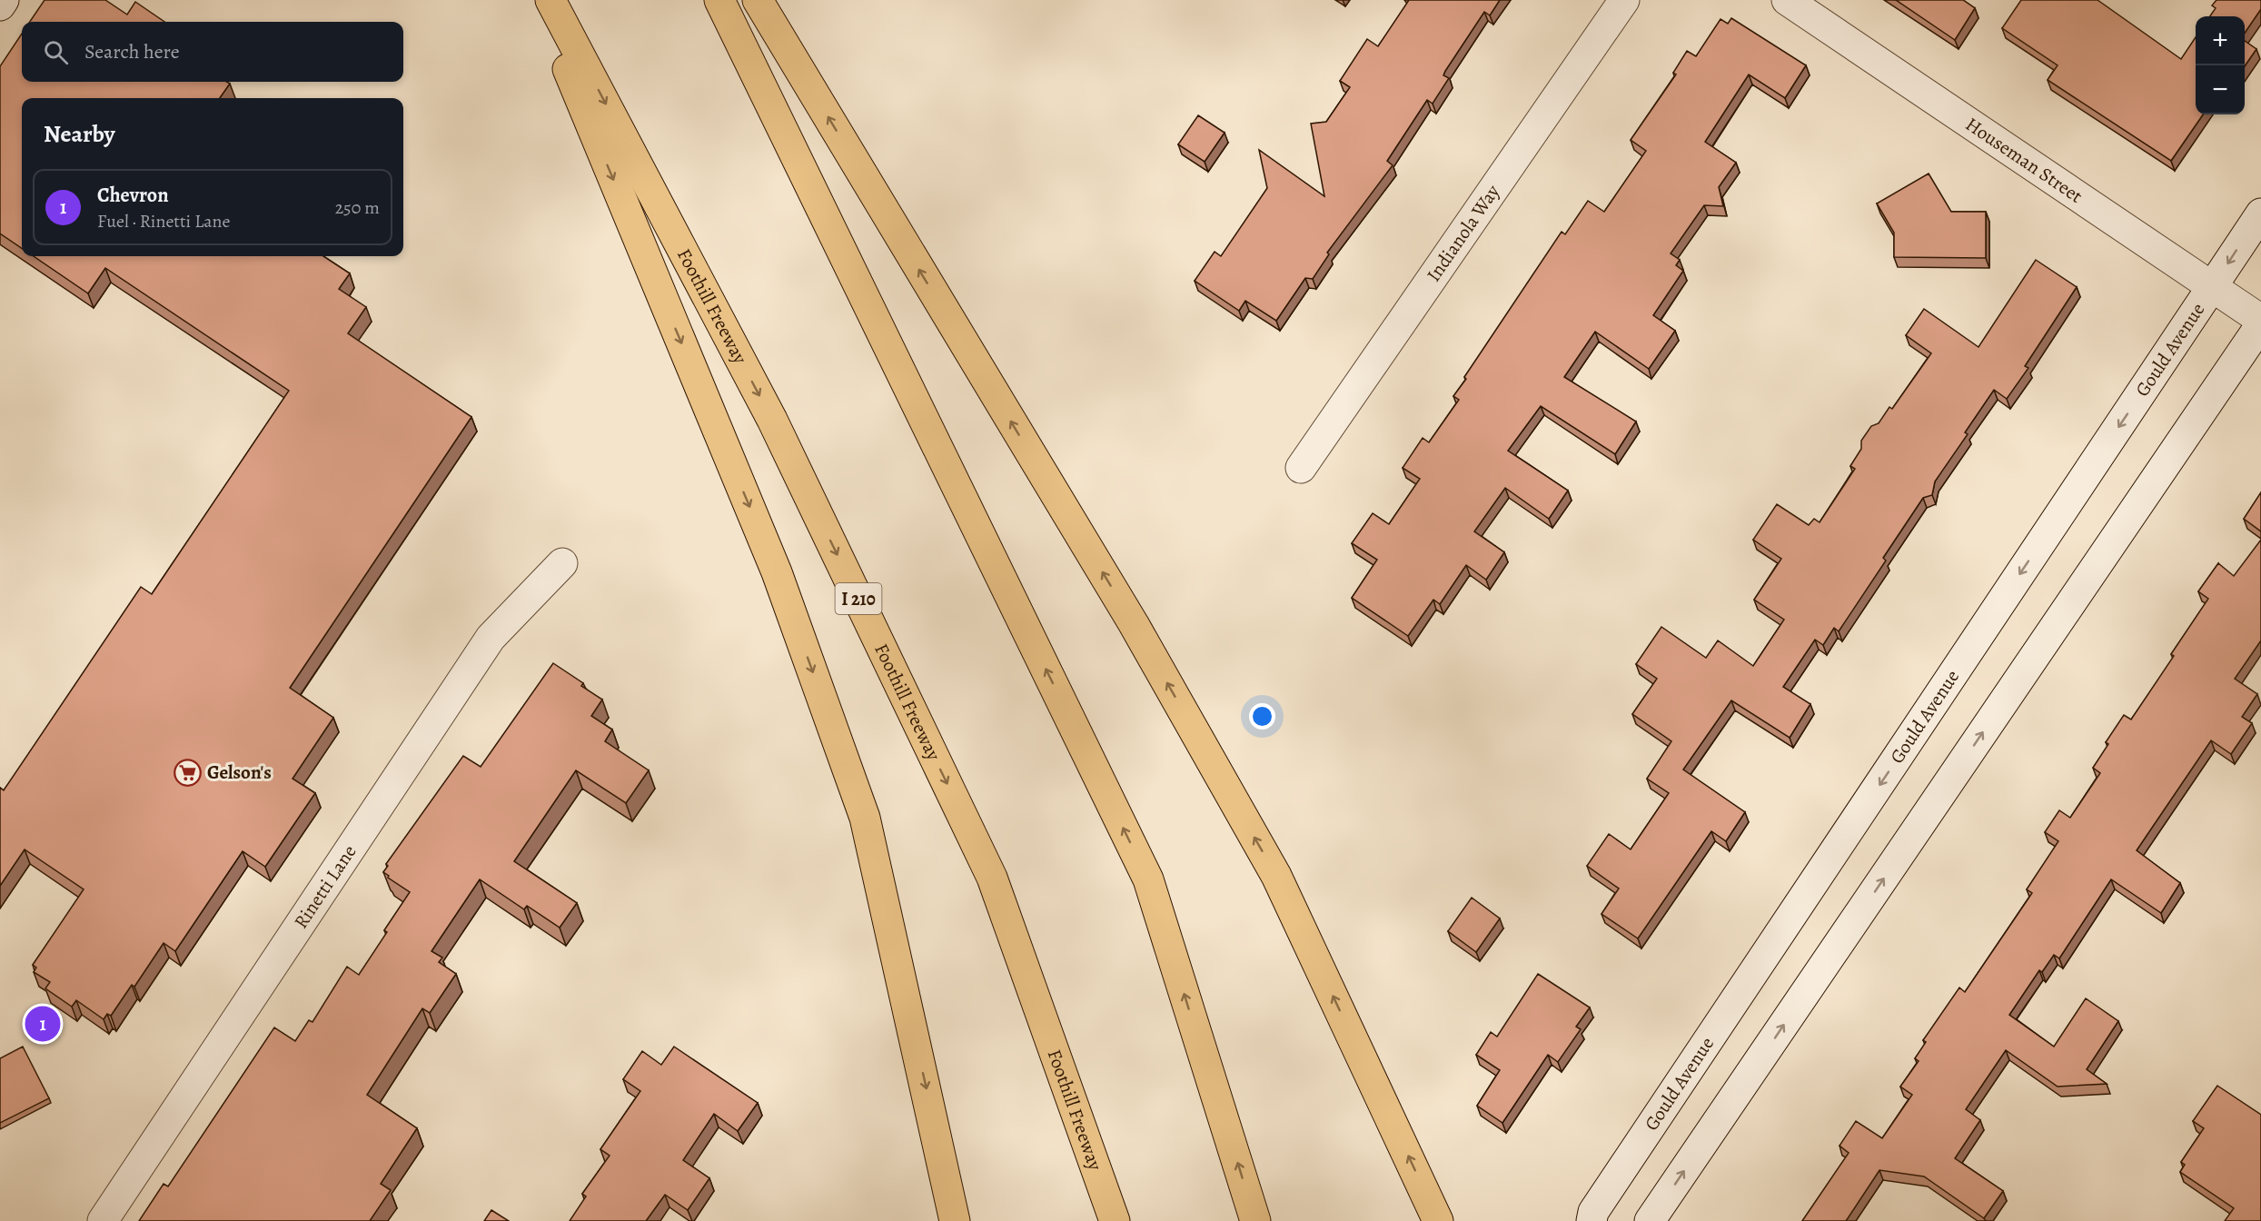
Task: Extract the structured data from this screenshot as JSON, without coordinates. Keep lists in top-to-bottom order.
{
  "streets": {
    "highway": ["Foothill Freeway", "I 210"],
    "street": [
      "Houseman Street",
      "Indianola Way",
      "Gould Avenue",
      "Rinetti Lane"
    ]
  },
  "crossings": [
    ["Houseman Street", "Gould Avenue"]
  ],
  "places": {
    "supermarket": ["Gelson's"]
  },
  "page": {
    "map_buttons": ["+", "−"],
    "search": "Search here",
    "heading": "Nearby",
    "list": [
      {
        "mark": "1",
        "name": "Chevron",
        "note": "Fuel · Rinetti Lane",
        "value": "250 m"
      }
    ],
    "pins": "1"
  }
}
